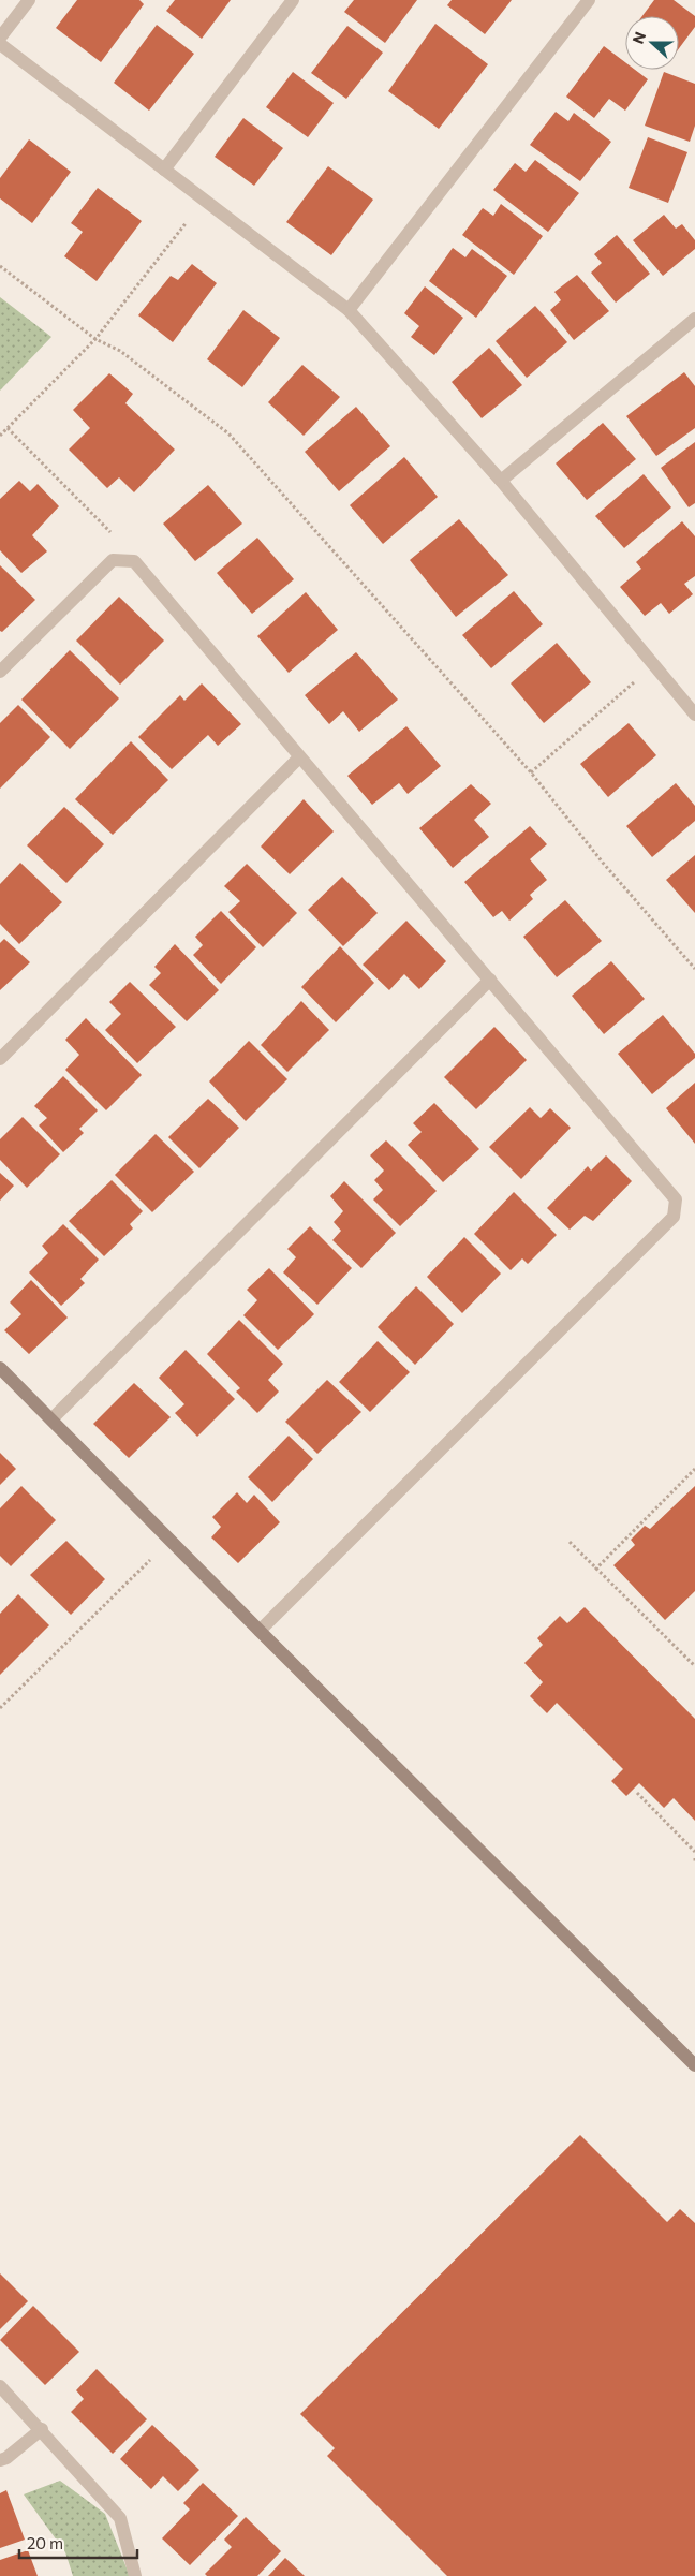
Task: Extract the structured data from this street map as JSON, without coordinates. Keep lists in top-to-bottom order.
{
  "scale_bar": "20 m",
  "north": "left"
}
